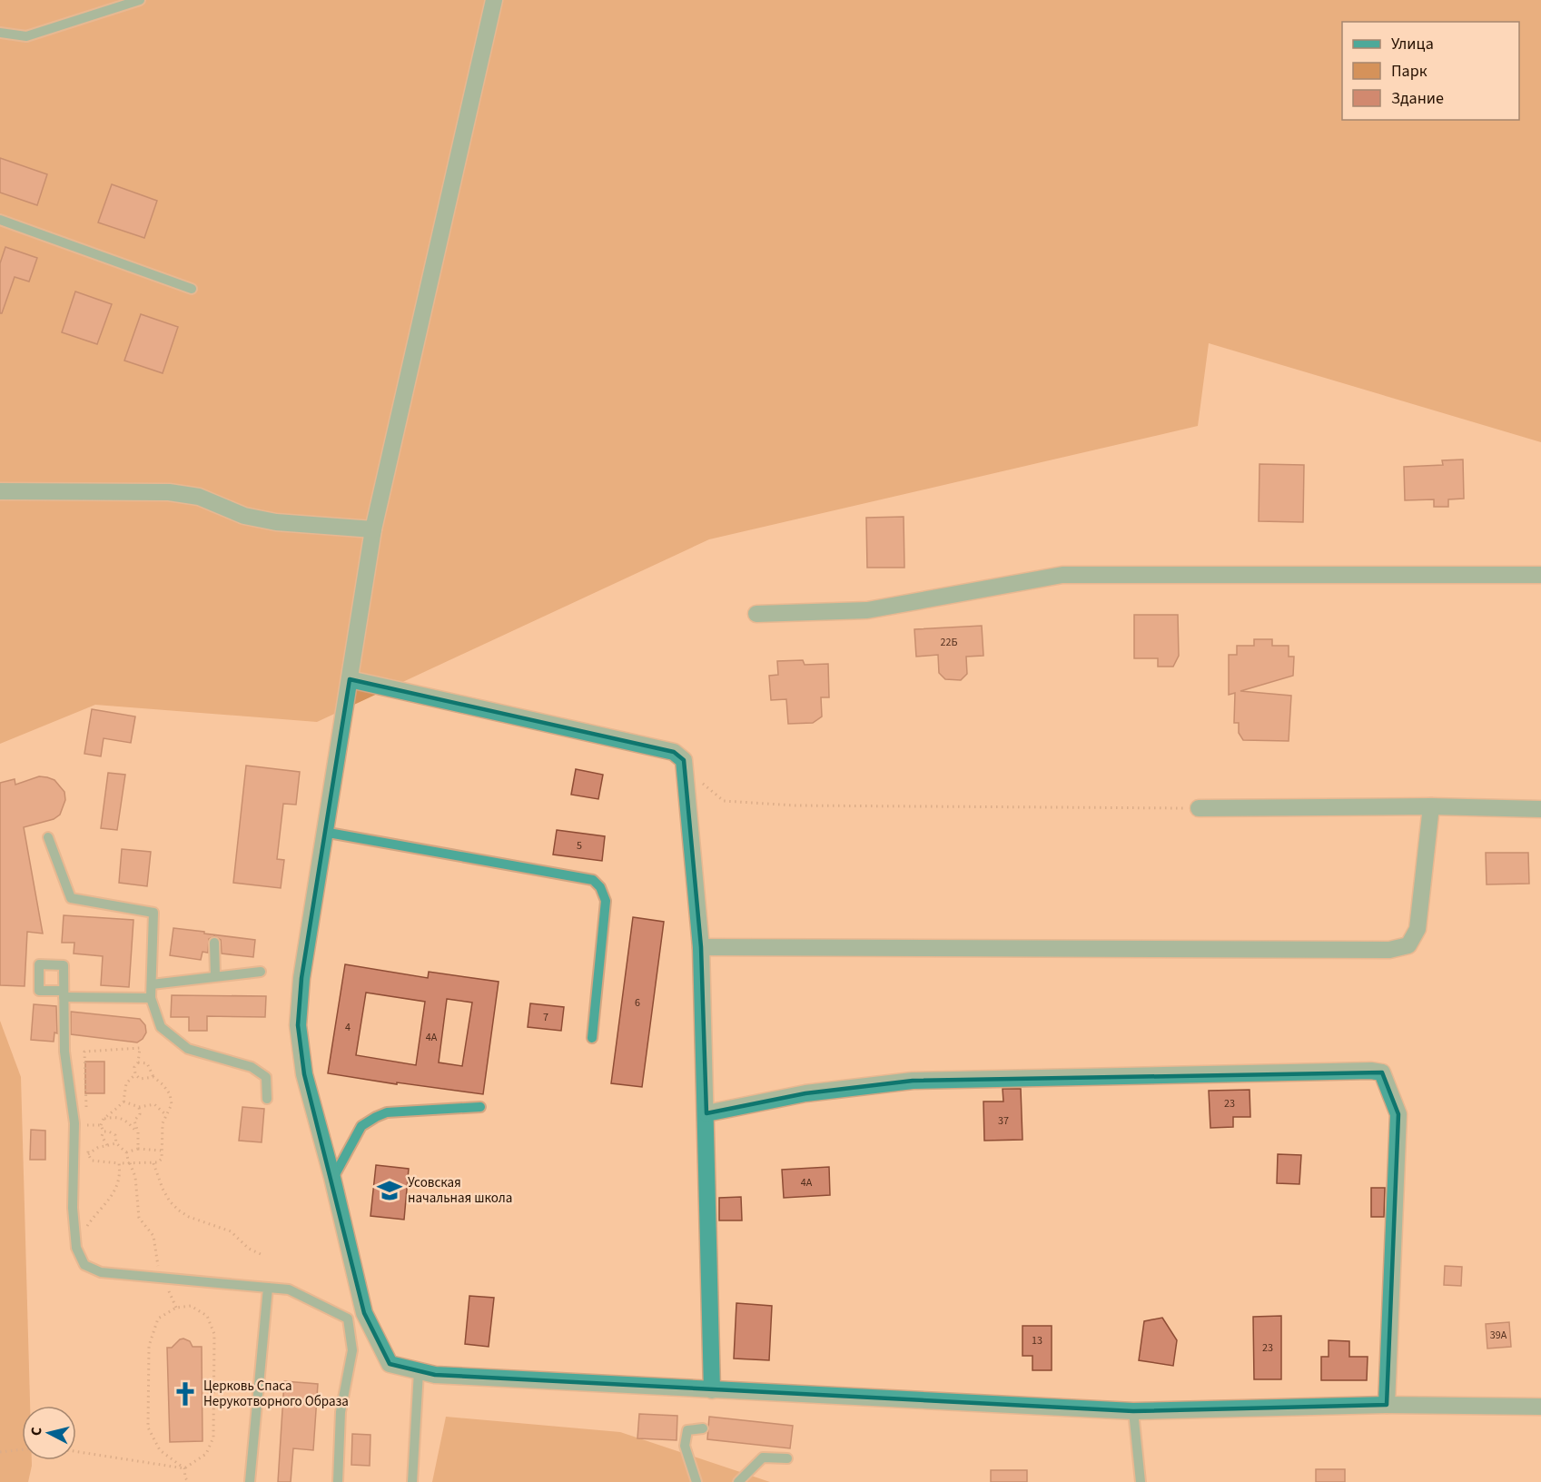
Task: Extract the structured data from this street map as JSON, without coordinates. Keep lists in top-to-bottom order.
{
  "places": {
    "school or university": ["Усовская начальная школа"],
    "church": ["Церковь Спаса Нерукотворного Образа"]
  },
  "house_numbers": [
    "22Б",
    "5",
    "6",
    "7",
    "4",
    "4А",
    "23",
    "37",
    "4А",
    "39А",
    "13",
    "23"
  ],
  "legend": ["Улица", "Парк", "Здание"],
  "north": "left"
}
